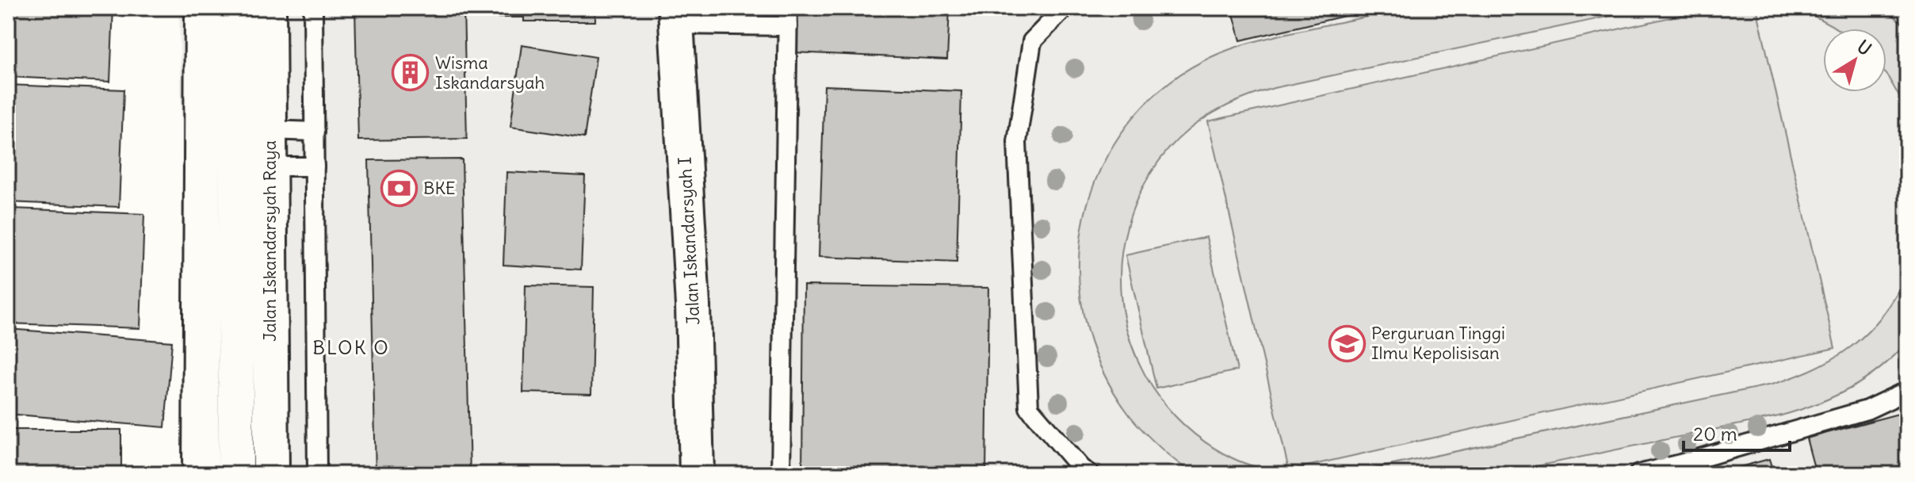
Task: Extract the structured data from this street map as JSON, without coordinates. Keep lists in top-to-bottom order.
{
  "streets": {
    "main road": ["Jalan Iskandarsyah Raya"],
    "street": ["Jalan Iskandarsyah I"]
  },
  "districts": ["BLOK O"],
  "places": {
    "building": ["Wisma Iskandarsyah"],
    "bank": ["BKE"],
    "school or university": ["Perguruan Tinggi Ilmu Kepolisisan"]
  },
  "scale_bar": "20 m",
  "north": "top right"
}
